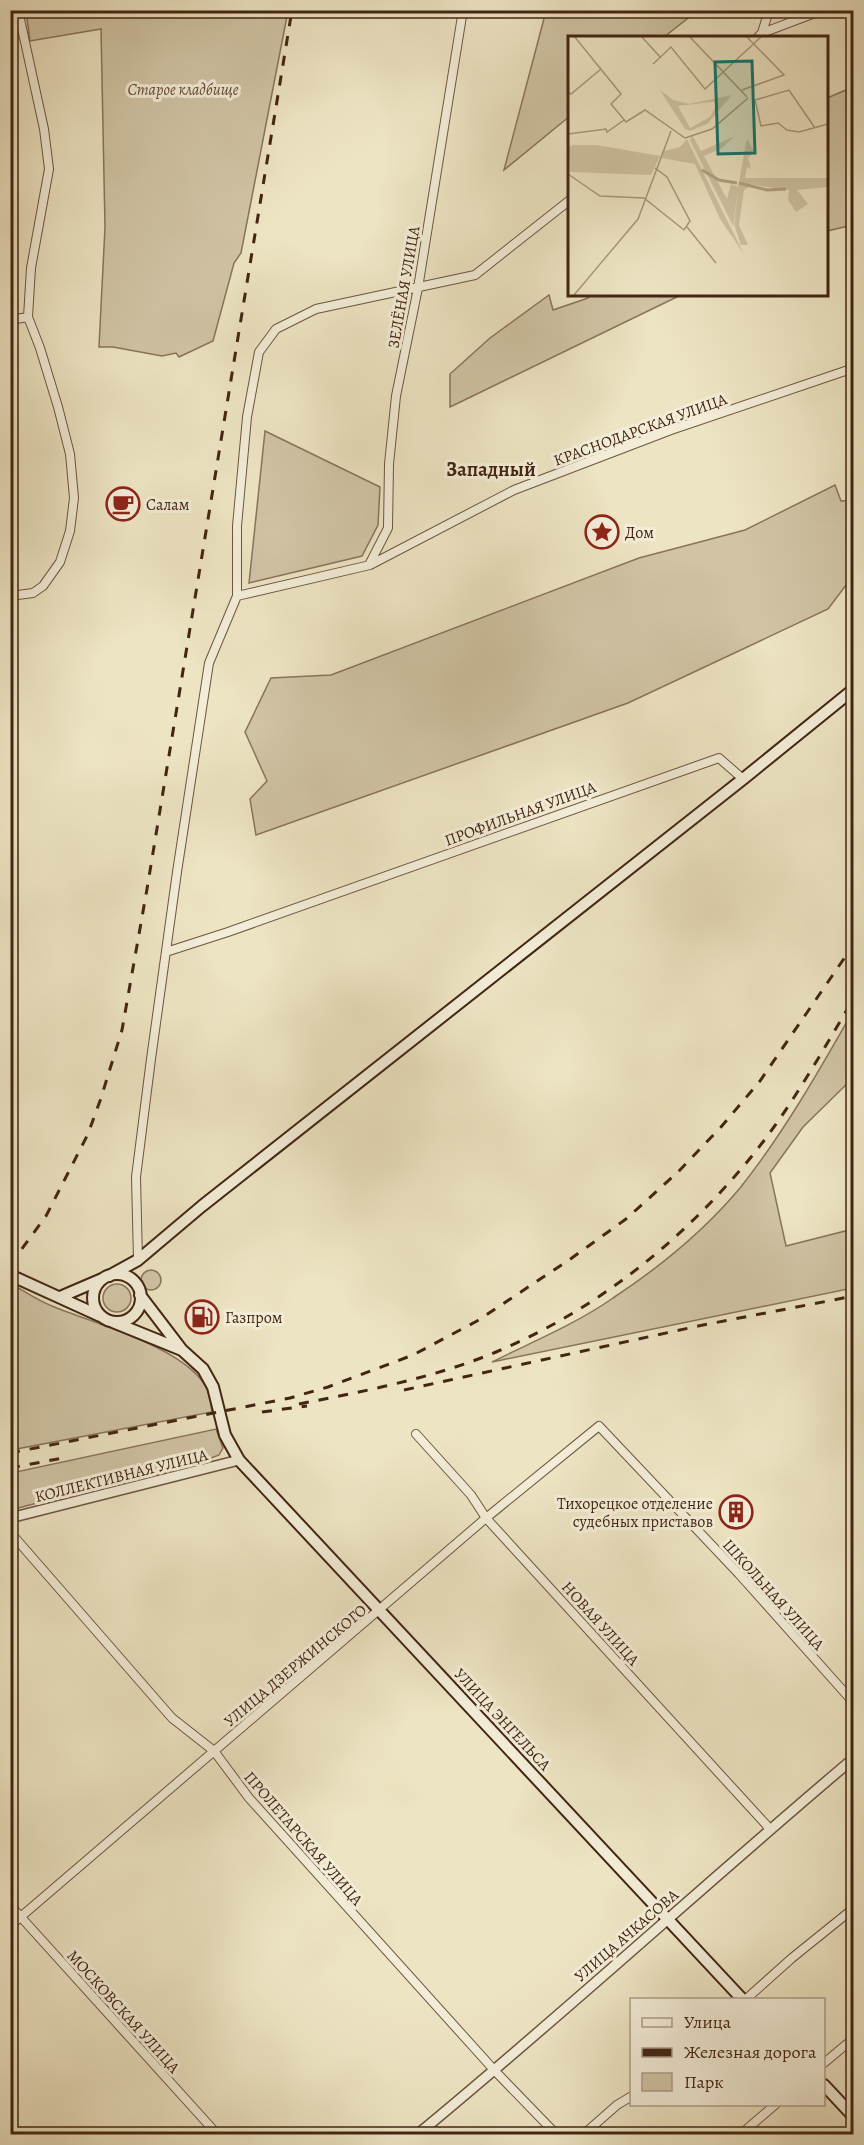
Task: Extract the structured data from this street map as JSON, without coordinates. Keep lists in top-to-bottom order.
{
  "streets": {
    "main road": ["УЛИЦА ЭНГЕЛЬСА"],
    "street": [
      "ЗЕЛЁНАЯ УЛИЦА",
      "КРАСНОДАРСКАЯ УЛИЦА",
      "ПРОФИЛЬНАЯ УЛИЦА",
      "КОЛЛЕКТИВНАЯ УЛИЦА",
      "ШКОЛЬНАЯ УЛИЦА",
      "НОВАЯ УЛИЦА",
      "УЛИЦА ДЗЕРЖИНСКОГО",
      "ПРОЛЕТАРСКАЯ УЛИЦА",
      "УЛИЦА АЧКАСОВА",
      "МОСКОВСКАЯ УЛИЦА"
    ]
  },
  "crossings": [
    ["ЗЕЛЁНАЯ УЛИЦА", "КРАСНОДАРСКАЯ УЛИЦА"],
    ["КОЛЛЕКТИВНАЯ УЛИЦА", "УЛИЦА ЭНГЕЛЬСА"],
    ["ШКОЛЬНАЯ УЛИЦА", "УЛИЦА ДЗЕРЖИНСКОГО"],
    ["НОВАЯ УЛИЦА", "УЛИЦА ДЗЕРЖИНСКОГО"],
    ["НОВАЯ УЛИЦА", "УЛИЦА АЧКАСОВА"],
    ["УЛИЦА ДЗЕРЖИНСКОГО", "УЛИЦА ЭНГЕЛЬСА"],
    ["УЛИЦА ДЗЕРЖИНСКОГО", "ПРОЛЕТАРСКАЯ УЛИЦА"],
    ["УЛИЦА ДЗЕРЖИНСКОГО", "МОСКОВСКАЯ УЛИЦА"],
    ["УЛИЦА ЭНГЕЛЬСА", "УЛИЦА АЧКАСОВА"],
    ["ПРОЛЕТАРСКАЯ УЛИЦА", "УЛИЦА АЧКАСОВА"]
  ],
  "districts": ["Западный"],
  "parks": ["Старое кладбище"],
  "places": {
    "cafe": ["Салам"],
    "place": ["Дом"],
    "fuel station": ["Газпром"],
    "building": ["Тихорецкое отделение судебных приставов"]
  },
  "legend": ["Улица", "Железная дорога", "Парк"]
}
